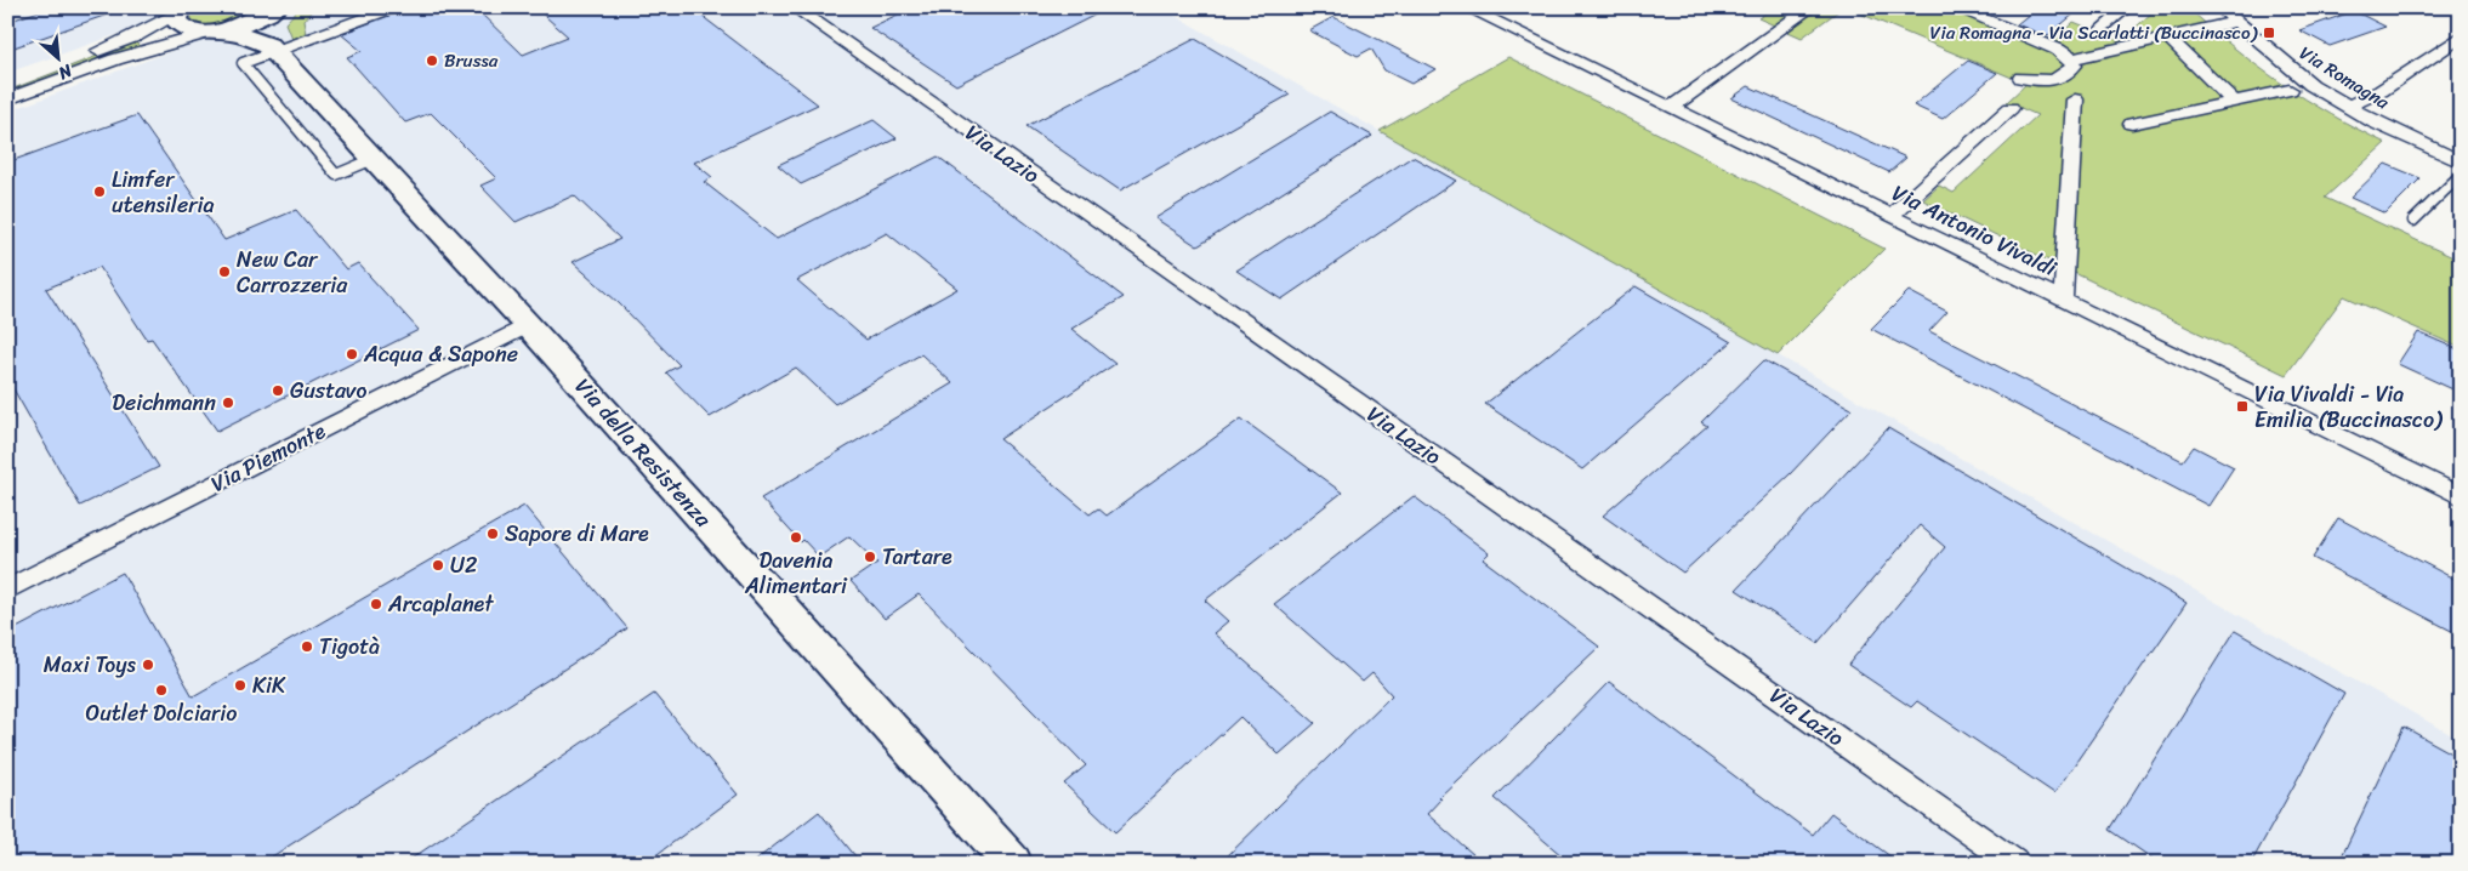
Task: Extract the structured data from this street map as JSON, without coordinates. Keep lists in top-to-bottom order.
{
  "streets": {
    "street": [
      "Via Romagna",
      "Via Lazio",
      "Via Antonio Vivaldi",
      "Via della Resistenza",
      "Via Piemonte"
    ]
  },
  "crossings": [
    ["Via della Resistenza", "Via Piemonte"]
  ],
  "places": {
    "transit": ["Via Romagna - Via Scarlatti (Buccinasco)", "Via Vivaldi - Via Emilia (Buccinasco)"],
    "other": [
      "Brussa",
      "Limfer utensileria",
      "New Car Carrozzeria",
      "Acqua & Sapone",
      "Gustavo",
      "Deichmann",
      "Sapore di Mare",
      "Davenia Alimentari",
      "Tartare",
      "U2",
      "Arcaplanet",
      "Tigotà",
      "Maxi Toys",
      "KiK",
      "Outlet Dolciario"
    ]
  },
  "north": "bottom right"
}
